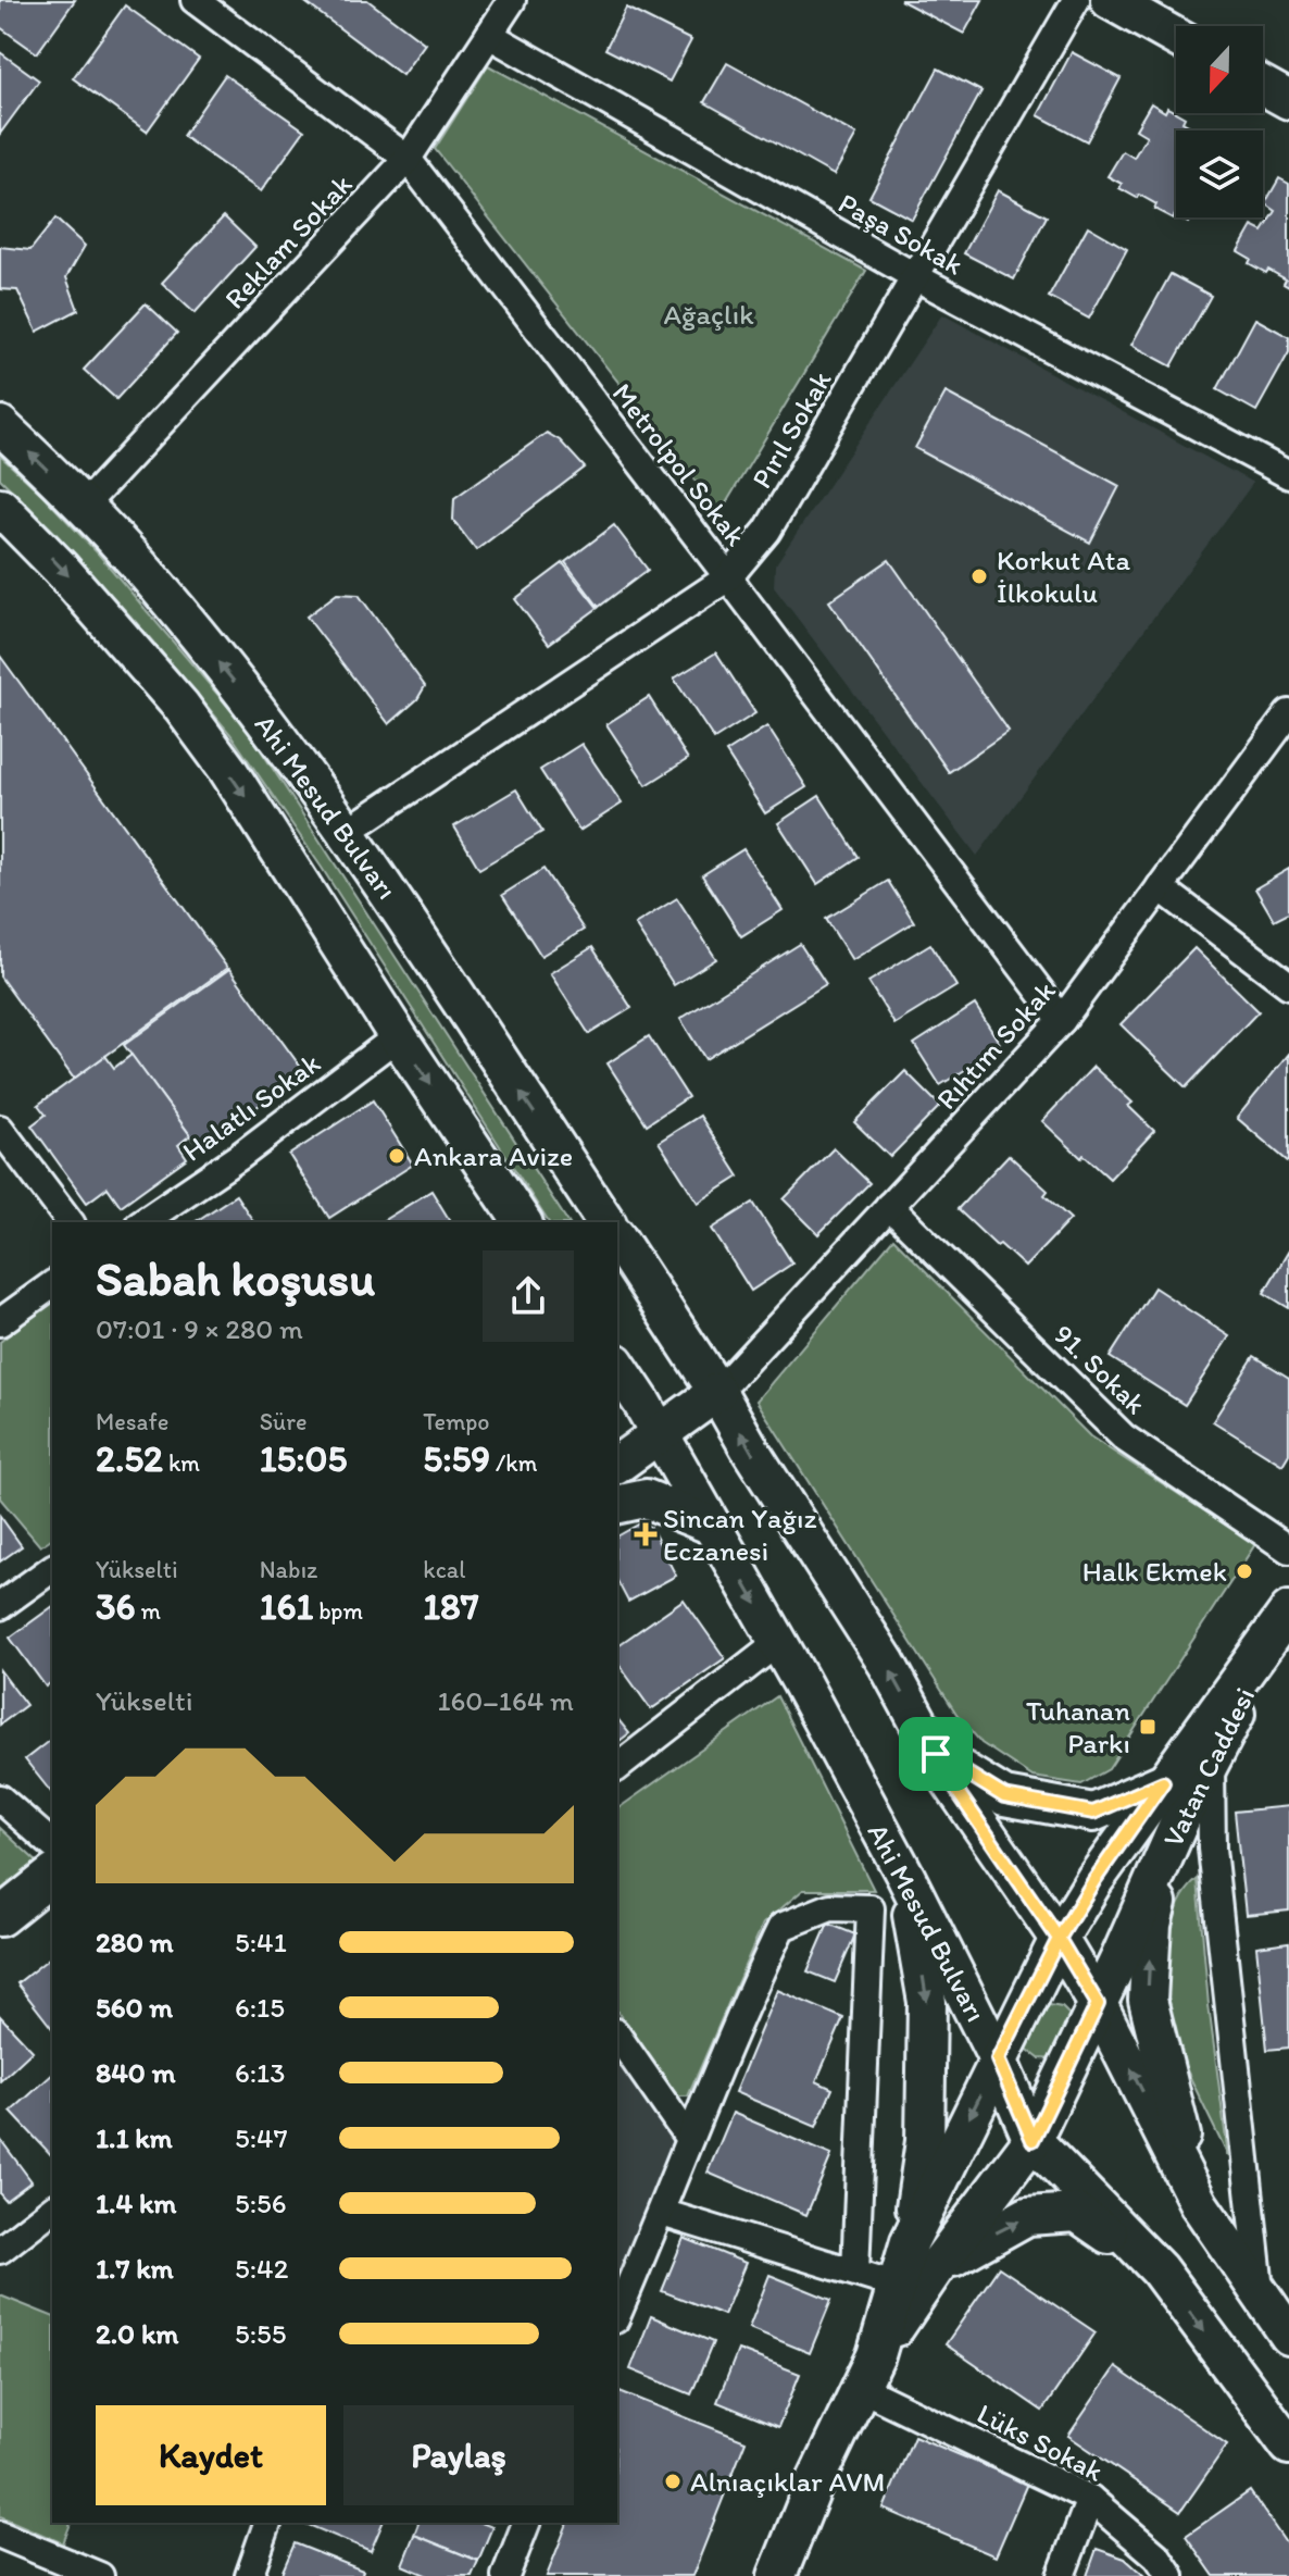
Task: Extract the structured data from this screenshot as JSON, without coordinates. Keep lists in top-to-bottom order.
{
  "streets": {
    "main road": ["Ahi Mesud Bulvarı", "Vatan Caddesi"],
    "street": [
      "Paşa Sokak",
      "Reklam Sokak",
      "Pırıl Sokak",
      "Metrolpol Sokak",
      "Rıhtım Sokak",
      "Halatlı Sokak",
      "91. Sokak",
      "Lüks Sokak"
    ]
  },
  "crossings": [
    ["Paşa Sokak", "Reklam Sokak"],
    ["Paşa Sokak", "Pırıl Sokak"],
    ["Reklam Sokak", "Metrolpol Sokak"],
    ["Reklam Sokak", "Ahi Mesud Bulvarı"],
    ["Pırıl Sokak", "Metrolpol Sokak"],
    ["Pırıl Sokak", "Ahi Mesud Bulvarı"],
    ["Metrolpol Sokak", "Rıhtım Sokak"],
    ["Ahi Mesud Bulvarı", "Halatlı Sokak"],
    ["Ahi Mesud Bulvarı", "Vatan Caddesi"],
    ["Rıhtım Sokak", "91. Sokak"],
    ["Vatan Caddesi", "Lüks Sokak"]
  ],
  "parks": ["Ağaçlık"],
  "places": {
    "other": [
      "Korkut Ata İlkokulu",
      "Ankara Avize",
      "Halk Ekmek",
      "Alnıaçıklar AVM"
    ],
    "health": ["Sincan Yağız Eczanesi"],
    "transit": ["Tuhanan Parkı"]
  },
  "north": "bottom",
  "page": {
    "heading": ["Sabah koşusu", "07:01 · 9 × 280 m"],
    "stats": [
      ["Mesafe", "2.52 km"],
      ["Süre", "15:05"],
      ["Tempo", "5:59 /km"],
      ["Yükselti", "36 m"],
      ["Nabız", "161 bpm"],
      ["kcal", "187"]
    ],
    "chart": ["Yükselti", "160–164 m"],
    "list": [
      {
        "name": "280 m",
        "note": "5:41"
      },
      {
        "name": "560 m",
        "note": "6:15"
      },
      {
        "name": "840 m",
        "note": "6:13"
      },
      {
        "name": "1.1 km",
        "note": "5:47"
      },
      {
        "name": "1.4 km",
        "note": "5:56"
      },
      {
        "name": "1.7 km",
        "note": "5:42"
      },
      {
        "name": "2.0 km",
        "note": "5:55"
      }
    ],
    "buttons": ["Kaydet", "Paylaş"]
  }
}
